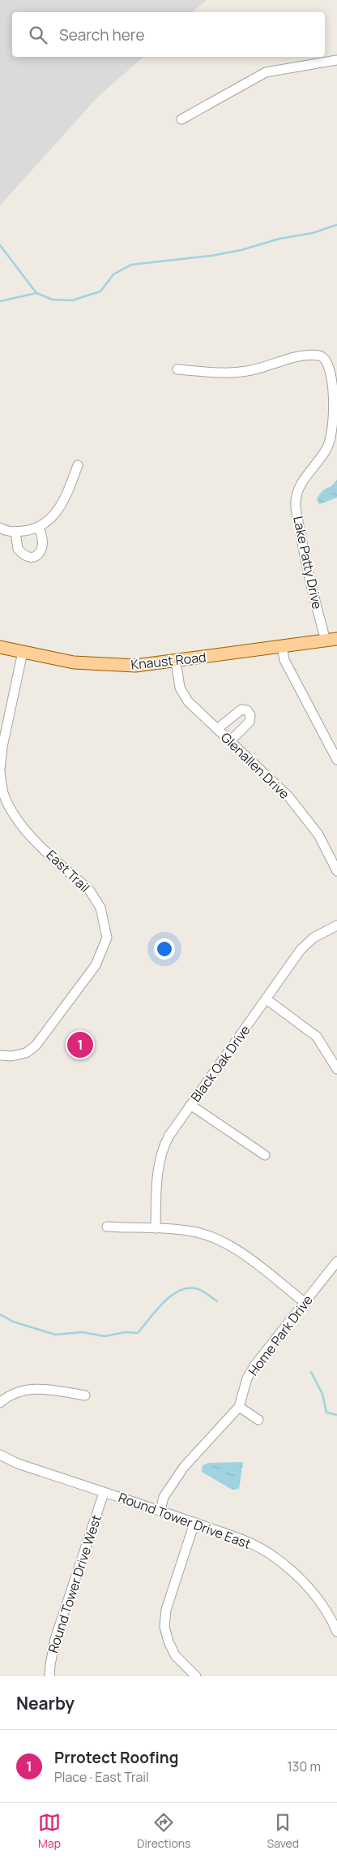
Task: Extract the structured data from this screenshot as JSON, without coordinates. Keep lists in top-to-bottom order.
{
  "streets": {
    "main road": ["Knaust Road"],
    "street": [
      "Lake Patty Drive",
      "Glenallen Drive",
      "East Trail",
      "Black Oak Drive",
      "Home Park Drive",
      "Round Tower Drive East",
      "Round Tower Drive West"
    ]
  },
  "crossings": [
    ["Lake Patty Drive", "Knaust Road"],
    ["Knaust Road", "Glenallen Drive"],
    ["Knaust Road", "East Trail"],
    ["Home Park Drive", "Round Tower Drive East"],
    ["Round Tower Drive East", "Round Tower Drive West"]
  ],
  "page": {
    "search": "Search here",
    "pins": "1",
    "heading": "Nearby",
    "list": [
      {
        "mark": "1",
        "name": "Prrotect Roofing",
        "note": "Place · East Trail",
        "value": "130 m"
      }
    ],
    "nav": ["Map", "Directions", "Saved"]
  }
}
